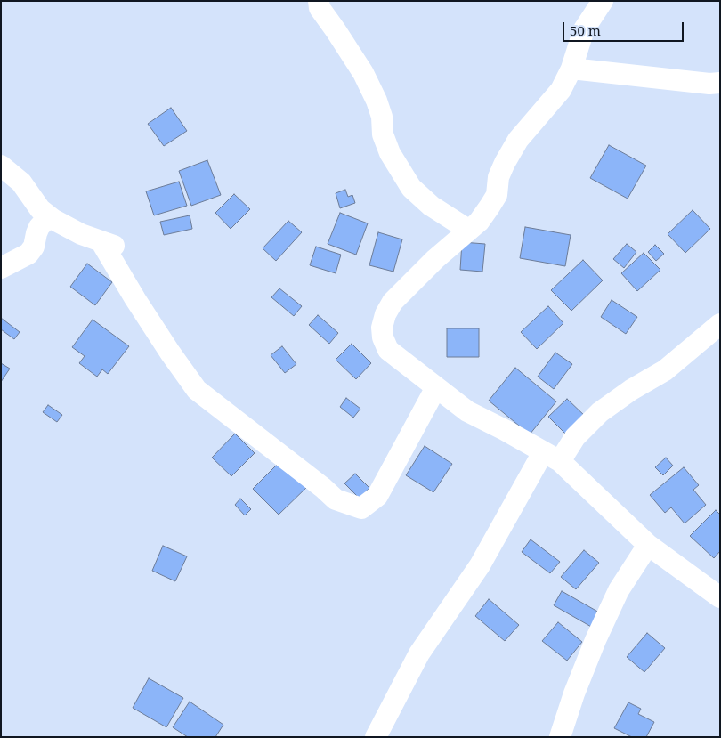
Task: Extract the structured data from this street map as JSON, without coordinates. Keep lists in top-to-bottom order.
{
  "scale_bar": "50 m"
}
